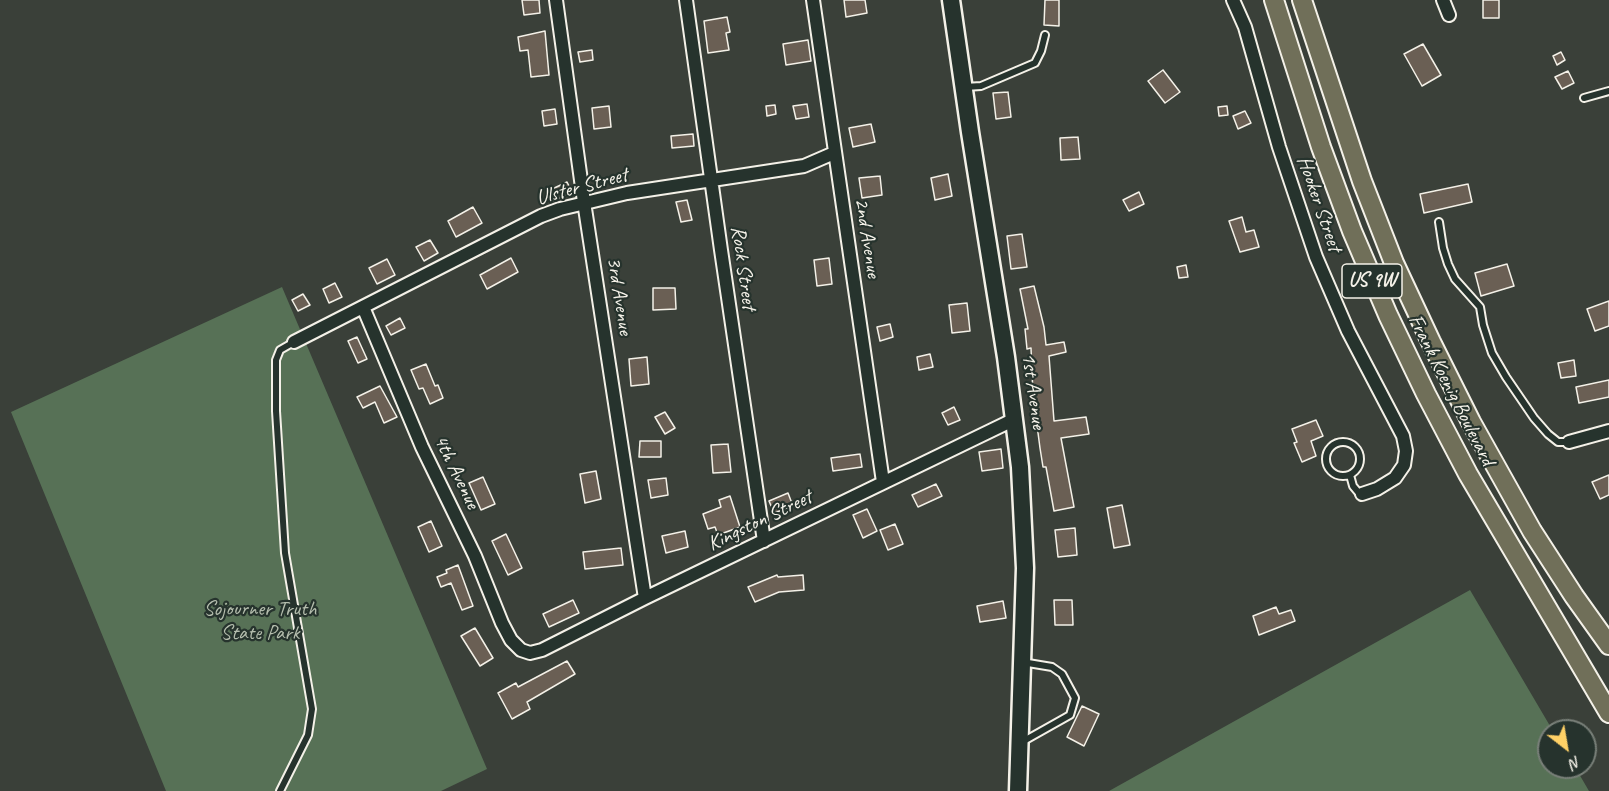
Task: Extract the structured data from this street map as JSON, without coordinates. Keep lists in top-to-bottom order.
{
  "streets": {
    "main road": ["US 9W", "Frank Koenig Boulevard"],
    "street": [
      "Ulster Street",
      "Hooker Street",
      "2nd Avenue",
      "Rock Street",
      "3rd Avenue",
      "1st Avenue",
      "4th Avenue",
      "Kingston Street"
    ]
  },
  "crossings": [
    ["Ulster Street", "2nd Avenue"],
    ["Ulster Street", "Rock Street"],
    ["Ulster Street", "3rd Avenue"],
    ["Ulster Street", "4th Avenue"],
    ["2nd Avenue", "Kingston Street"],
    ["Rock Street", "Kingston Street"],
    ["3rd Avenue", "Kingston Street"],
    ["1st Avenue", "Kingston Street"],
    ["4th Avenue", "Kingston Street"]
  ],
  "parks": ["Sojourner Truth State Park"],
  "north": "bottom right"
}
